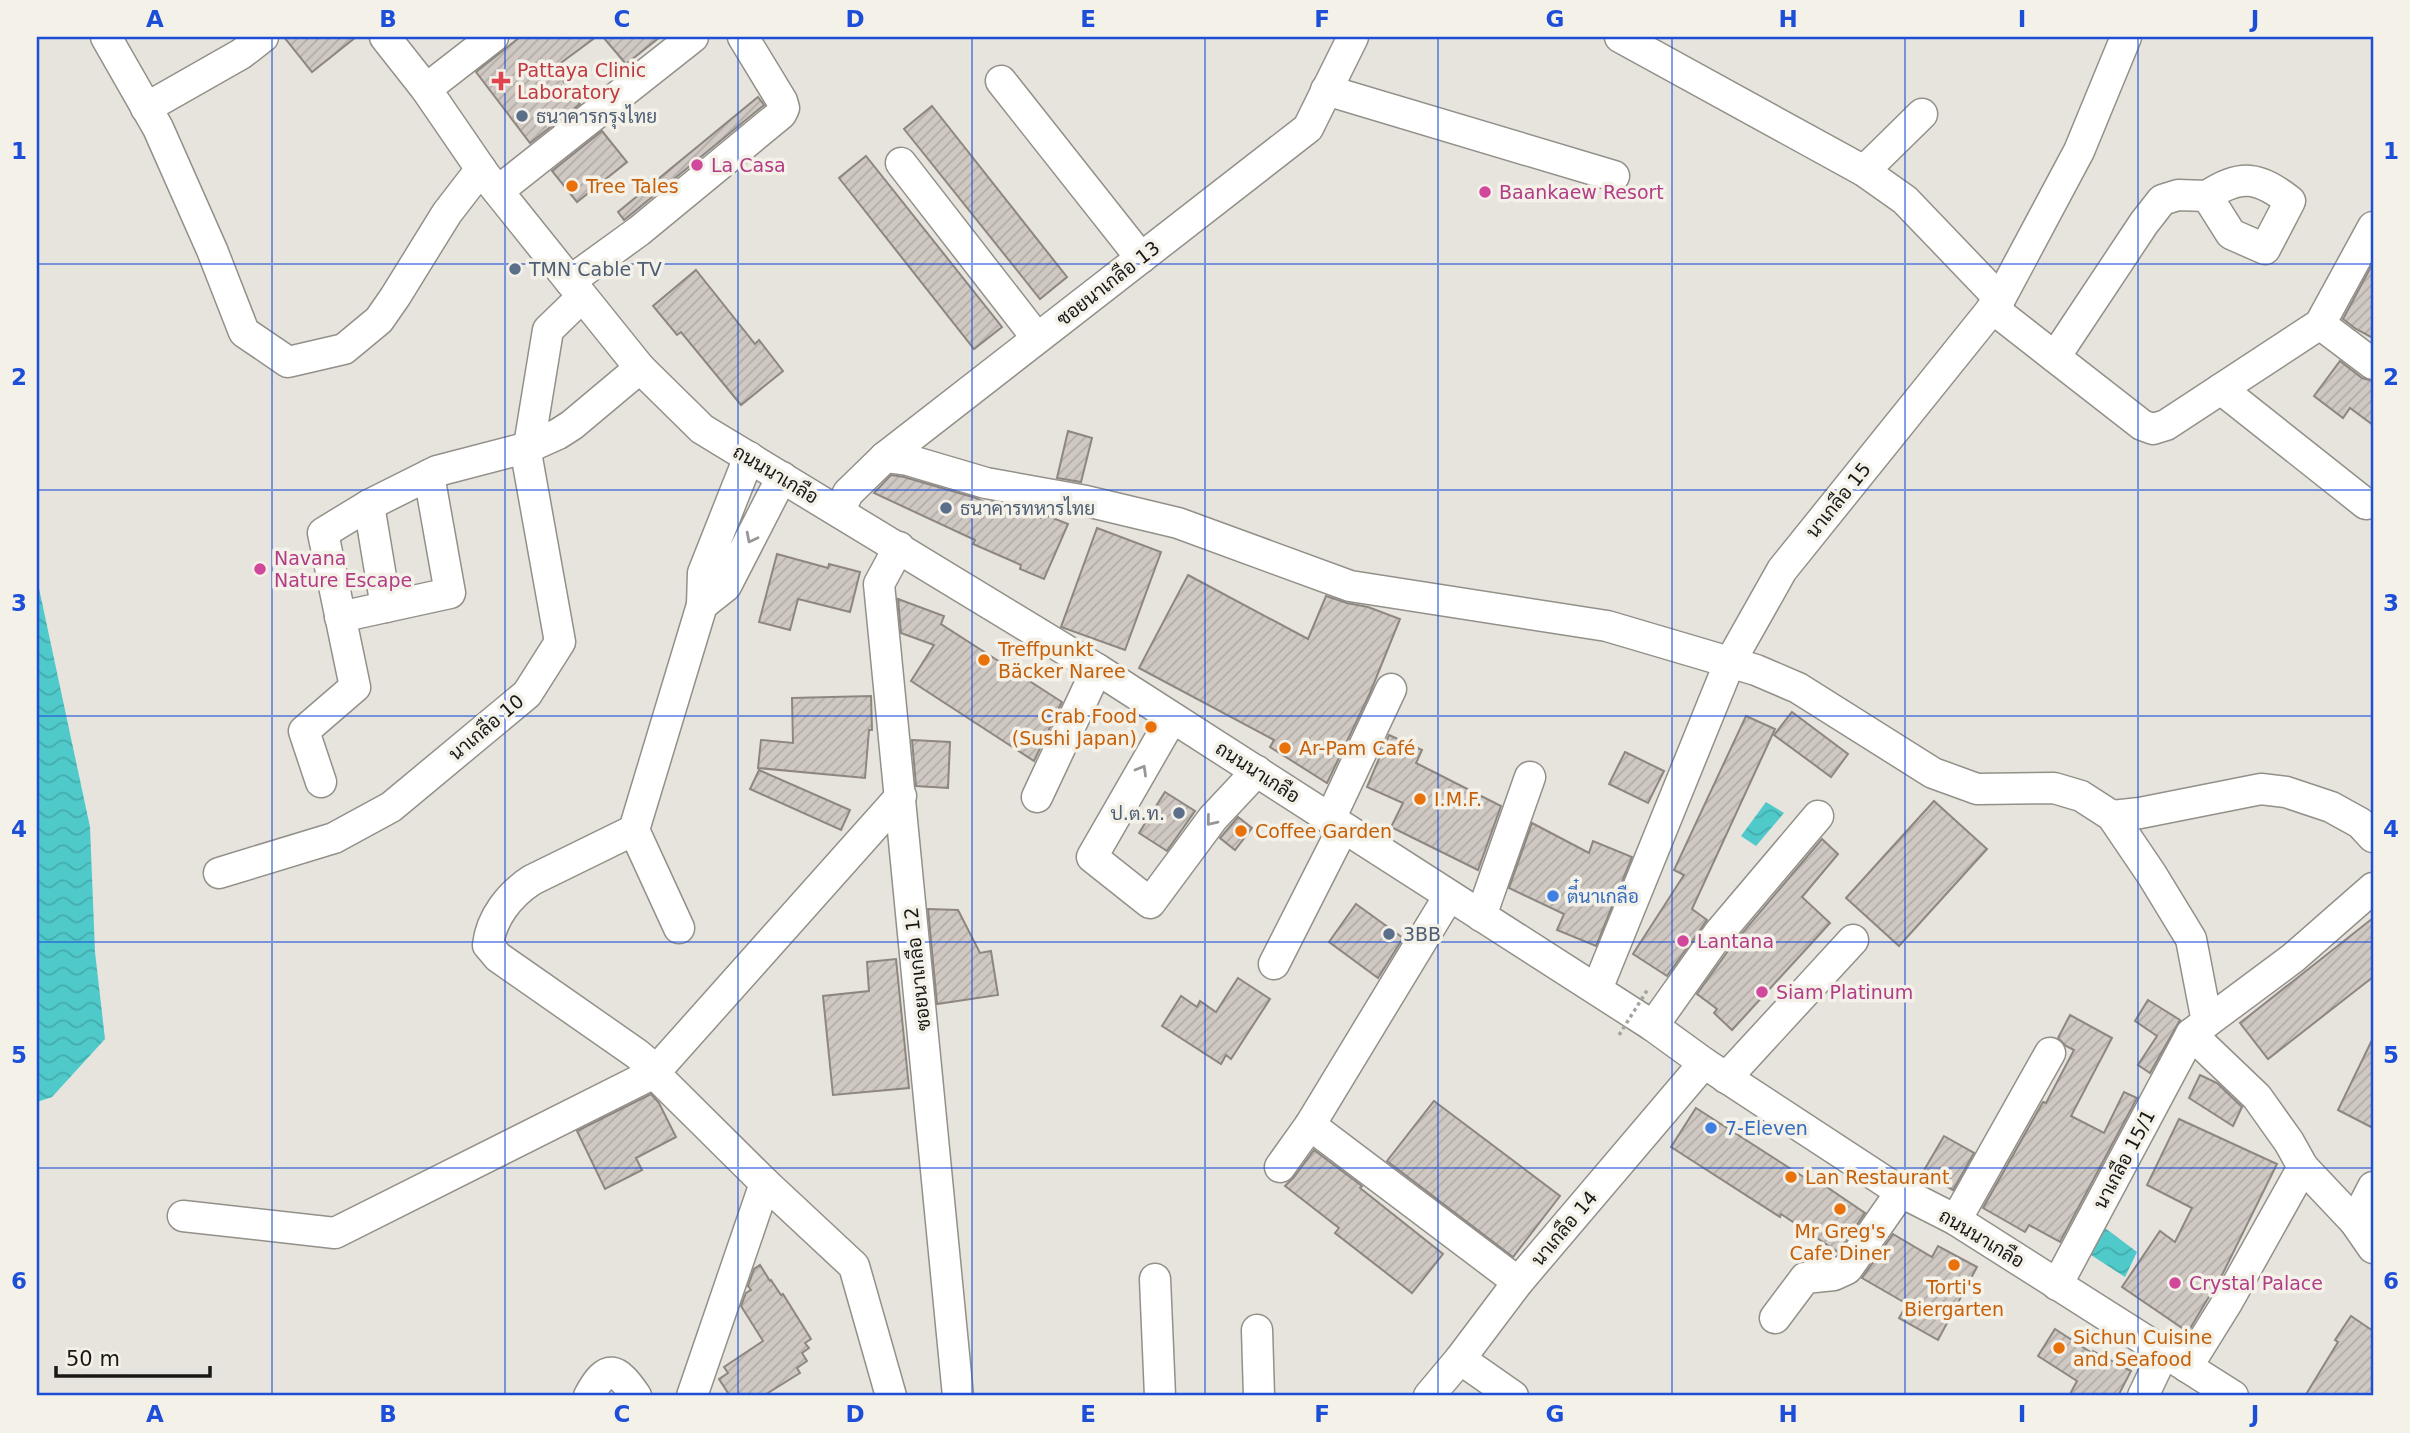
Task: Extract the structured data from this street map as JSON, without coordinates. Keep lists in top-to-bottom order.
{
  "streets": {
    "street": [
      "ซอยนาเกลือ 13",
      "ถนนนาเกลือ",
      "นาเกลือ 15",
      "นาเกลือ 10",
      "ซอยนาเกลือ 12",
      "นาเกลือ 15/1",
      "นาเกลือ 14"
    ]
  },
  "crossings": [
    ["ซอยนาเกลือ 13", "ถนนนาเกลือ"],
    ["ถนนนาเกลือ", "นาเกลือ 15"],
    ["ถนนนาเกลือ", "นาเกลือ 10"],
    ["ถนนนาเกลือ", "ซอยนาเกลือ 12"],
    ["ถนนนาเกลือ", "นาเกลือ 15/1"],
    ["ถนนนาเกลือ", "นาเกลือ 14"]
  ],
  "places": {
    "health": ["Pattaya Clinic Laboratory"],
    "other": [
      "ธนาคารกรุงไทย",
      "La Casa",
      "Tree Tales",
      "Baankaew Resort",
      "TMN Cable TV",
      "ธนาคารทหารไทย",
      "Navana Nature Escape",
      "Treffpunkt Bäcker Naree",
      "Crab Food (Sushi Japan)",
      "Ar-Pam Café",
      "I.M.F.",
      "ป.ต.ท.",
      "Coffee Garden",
      "ตี๋นาเกลือ",
      "3BB",
      "Lantana",
      "Siam Platinum",
      "7-Eleven",
      "Lan Restaurant",
      "Mr Greg's Cafe Diner",
      "Torti's Biergarten",
      "Crystal Palace",
      "Sichun Cuisine and Seafood"
    ]
  },
  "scale_bar": "50 m",
  "grid": {
    "columns": [
      "A",
      "B",
      "C",
      "D",
      "E",
      "F",
      "G",
      "H",
      "I",
      "J"
    ],
    "rows": [
      "1",
      "2",
      "3",
      "4",
      "5",
      "6"
    ]
  }
}
